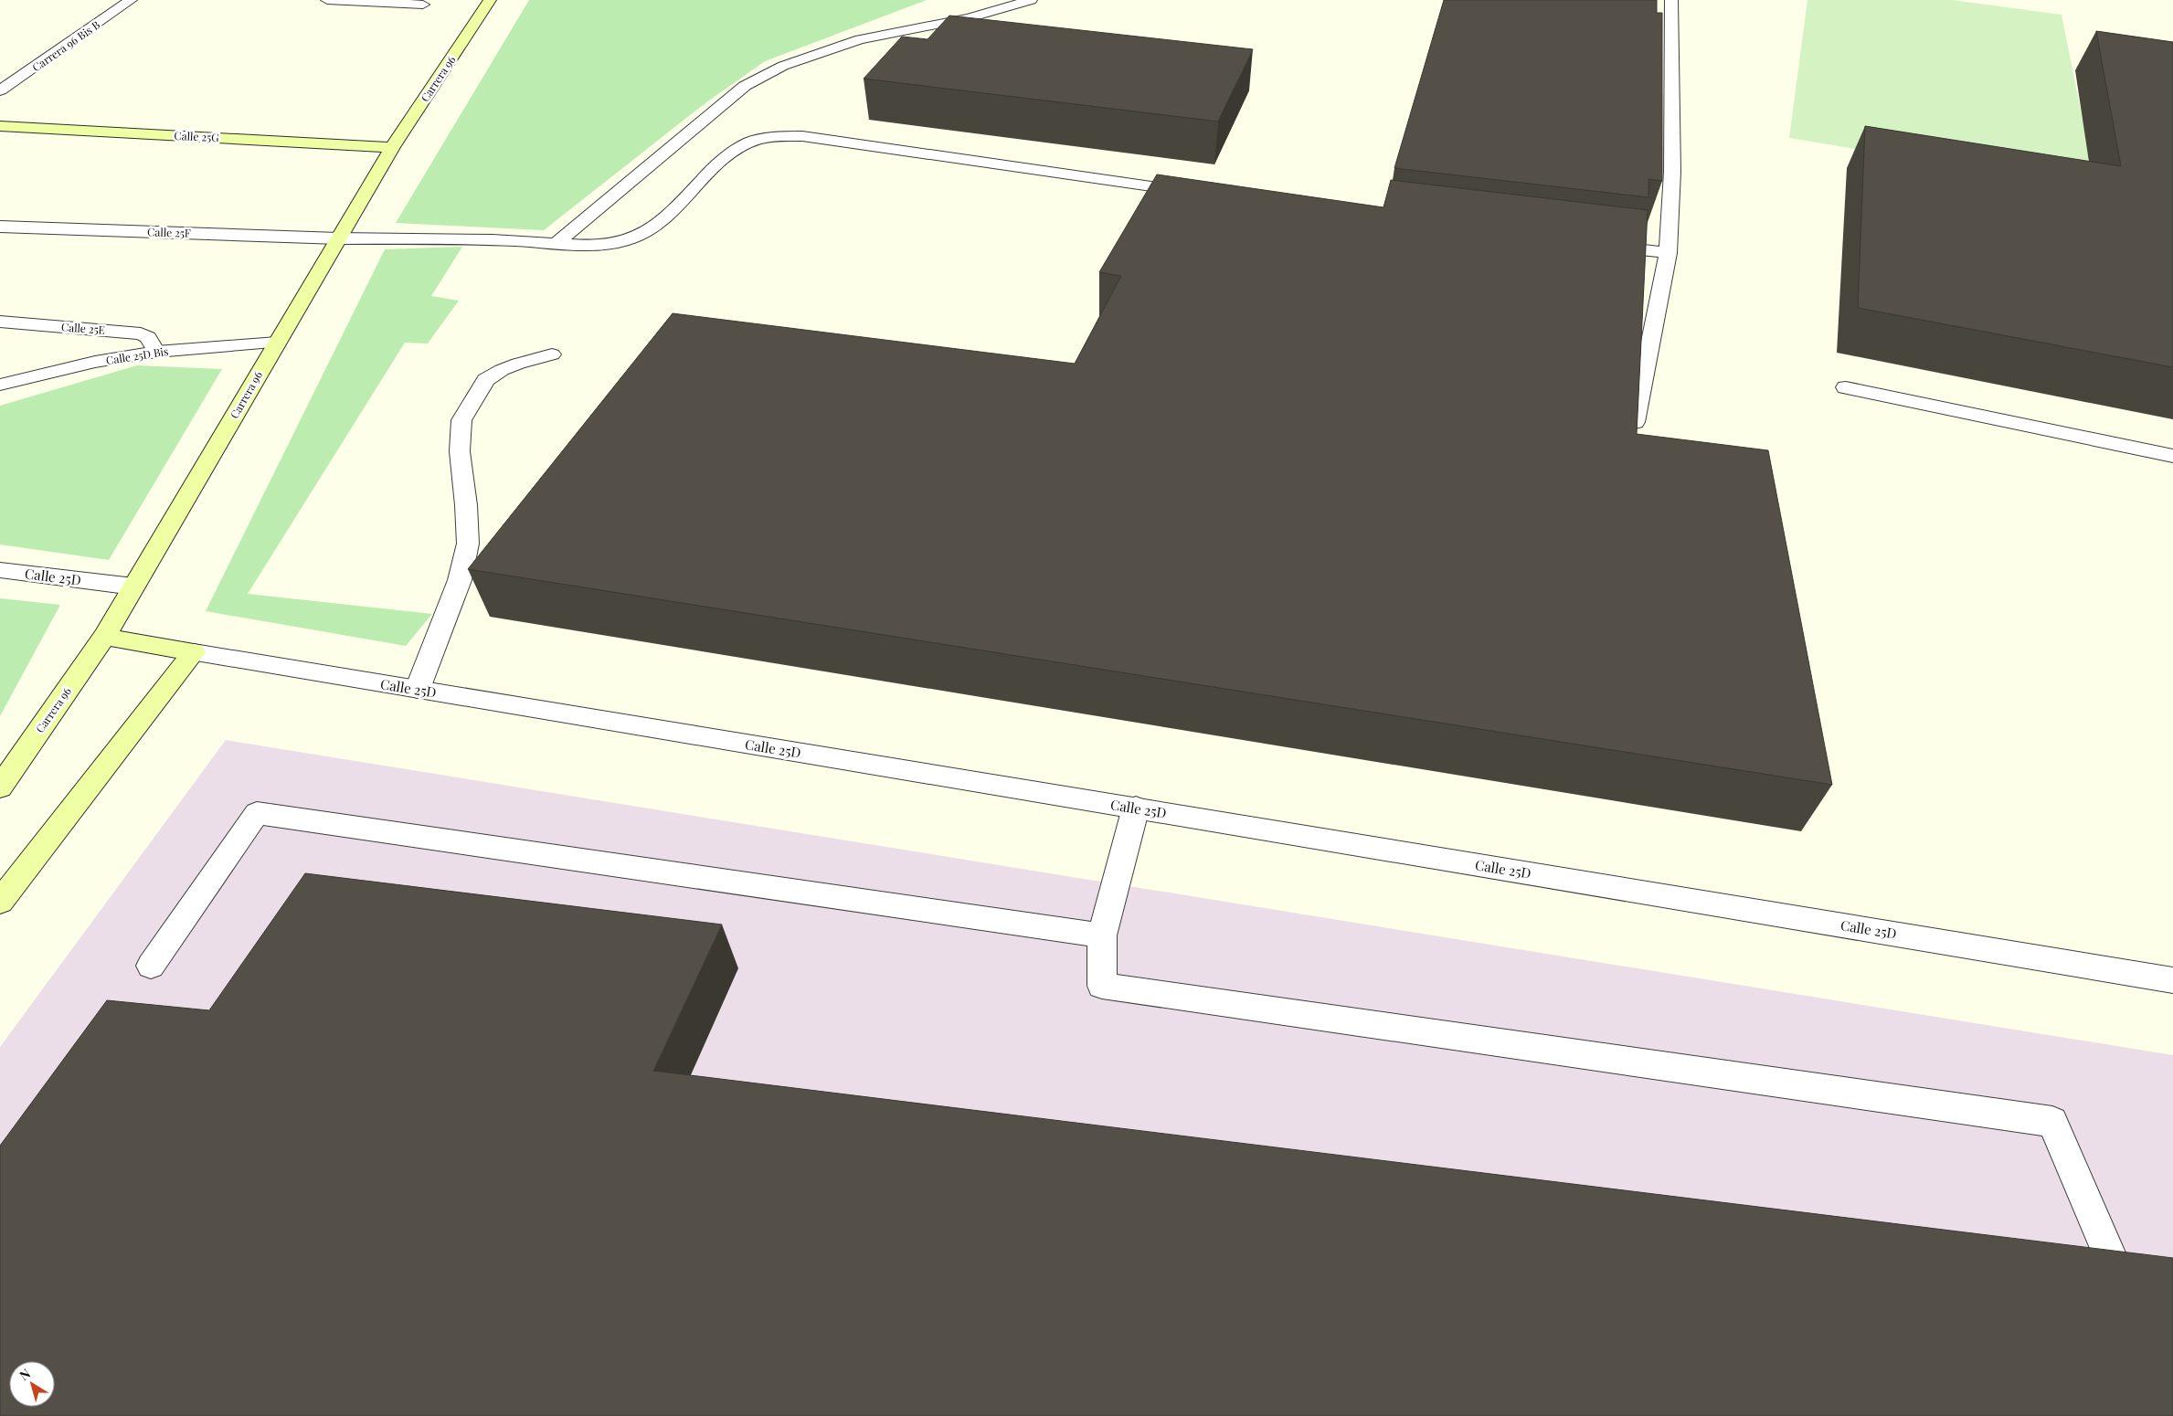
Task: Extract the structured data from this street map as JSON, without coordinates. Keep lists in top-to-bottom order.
{
  "streets": {
    "street": [
      "Carrera 96 Bis B",
      "Carrera 96",
      "Calle 25G",
      "Calle 25F",
      "Calle 25E",
      "Calle 25D Bis",
      "Calle 25D"
    ]
  },
  "crossings": [
    ["Carrera 96", "Calle 25G"],
    ["Carrera 96", "Calle 25F"],
    ["Carrera 96", "Calle 25D Bis"],
    ["Carrera 96", "Calle 25D"],
    ["Calle 25E", "Calle 25D Bis"]
  ],
  "north": "top left"
}
